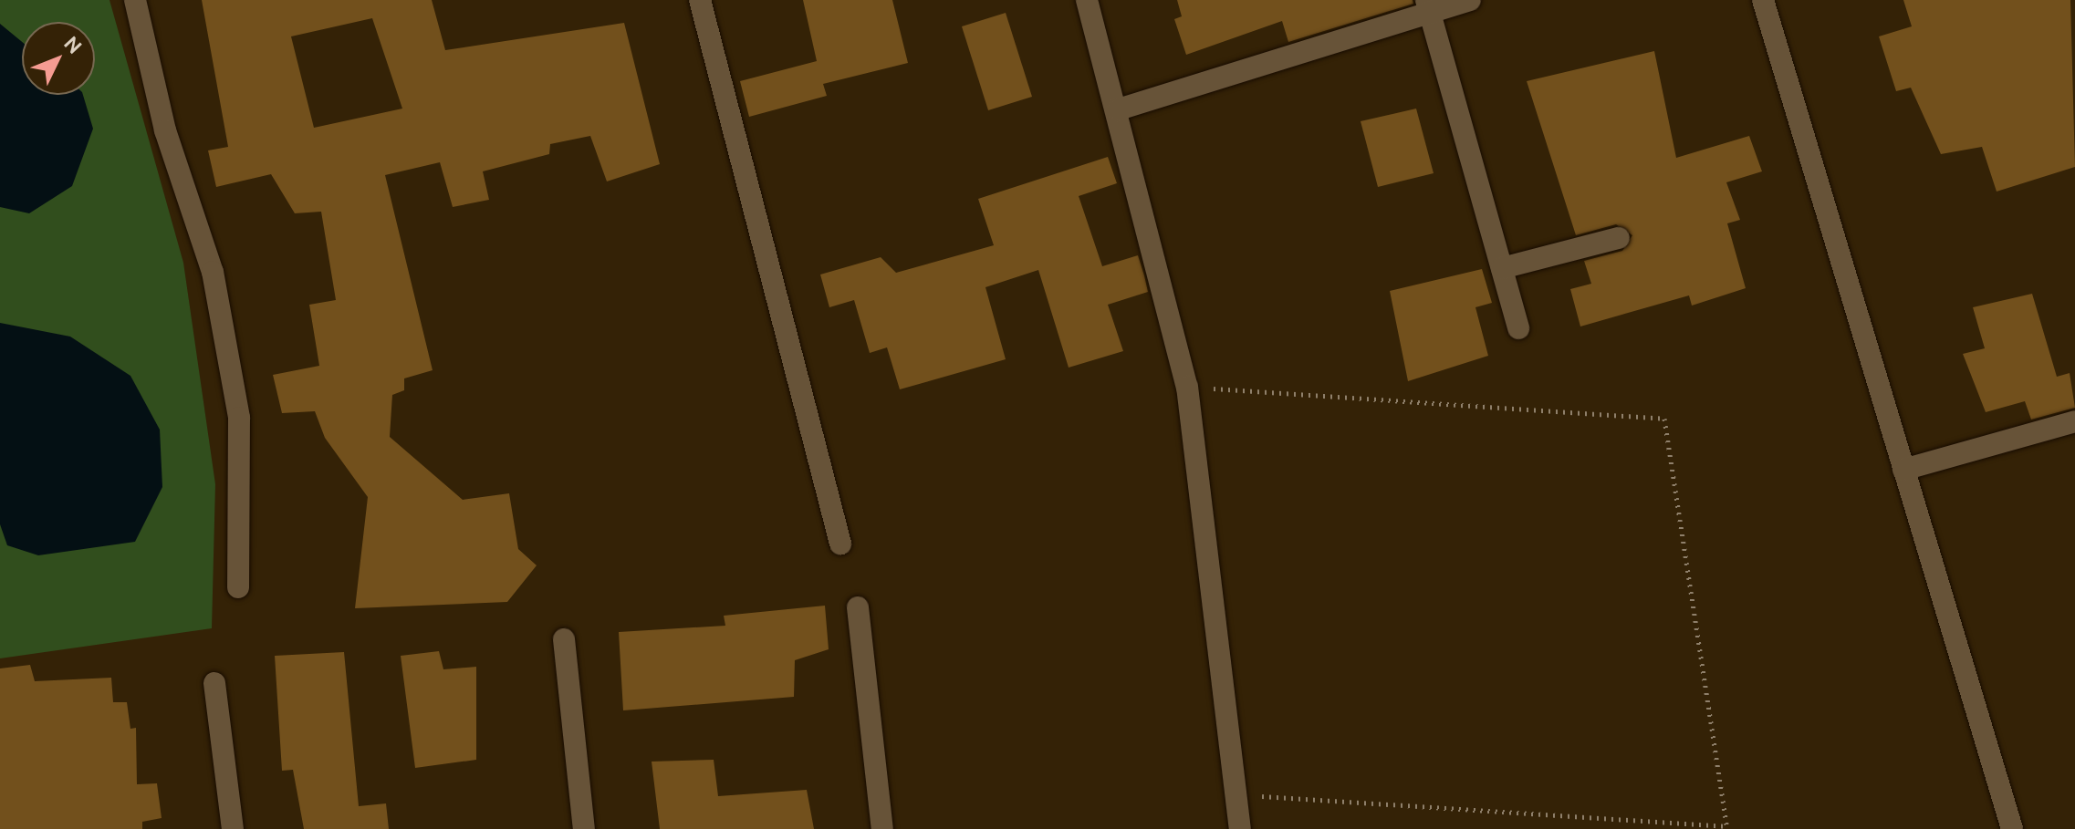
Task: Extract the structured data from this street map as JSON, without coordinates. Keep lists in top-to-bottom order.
{
  "north": "top right"
}
